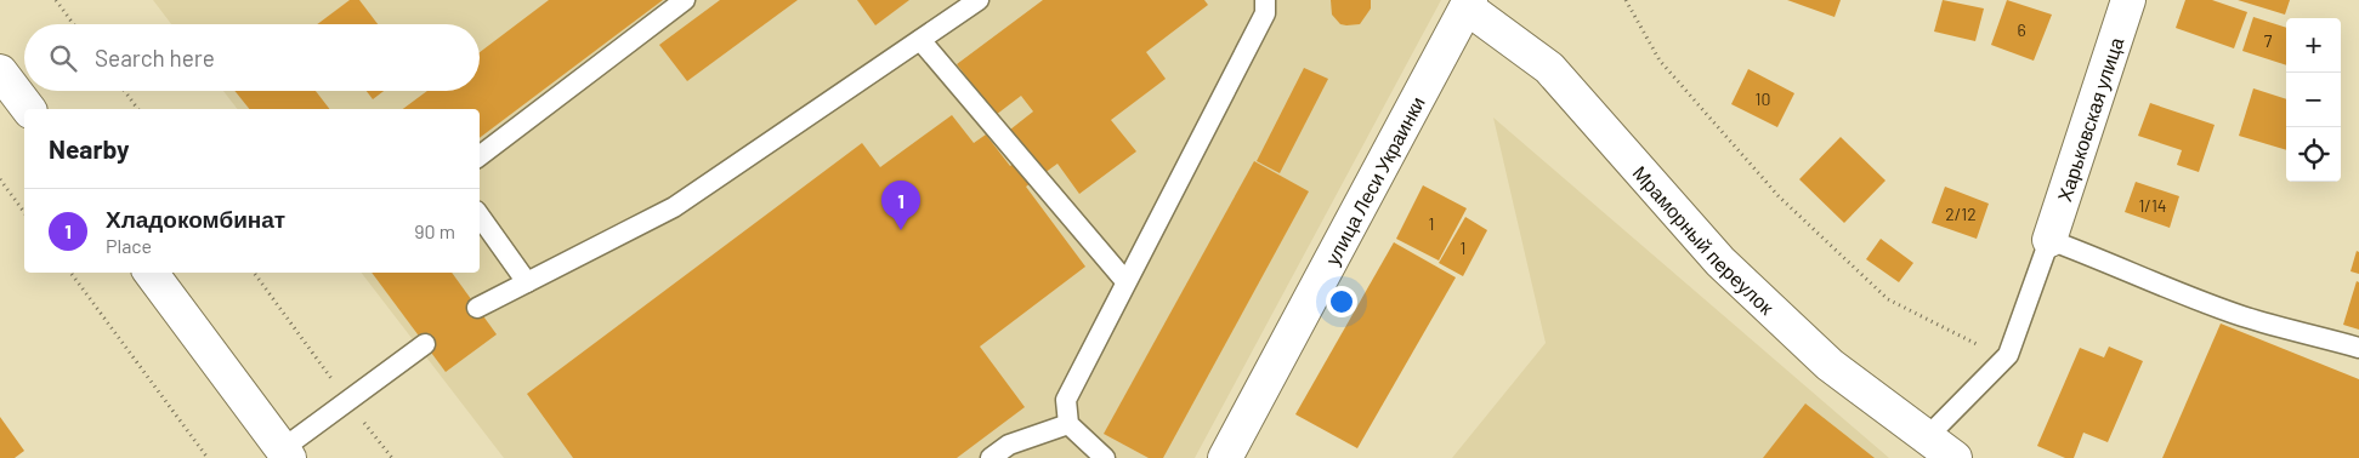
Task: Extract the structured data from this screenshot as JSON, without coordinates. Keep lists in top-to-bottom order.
{
  "streets": {
    "street": ["Харьковская улица", "улица Леси Украинки", "Мраморный переулок"]
  },
  "crossings": [
    ["улица Леси Украинки", "Мраморный переулок"]
  ],
  "house_numbers": [
    "6",
    "7",
    "10",
    "1/14",
    "2/12",
    "1",
    "1"
  ],
  "page": {
    "map_buttons": ["+", "−"],
    "search": "Search here",
    "heading": "Nearby",
    "pins": "1",
    "list": [
      {
        "mark": "1",
        "name": "Хладокомбинат",
        "note": "Place",
        "value": "90 m"
      }
    ]
  }
}
